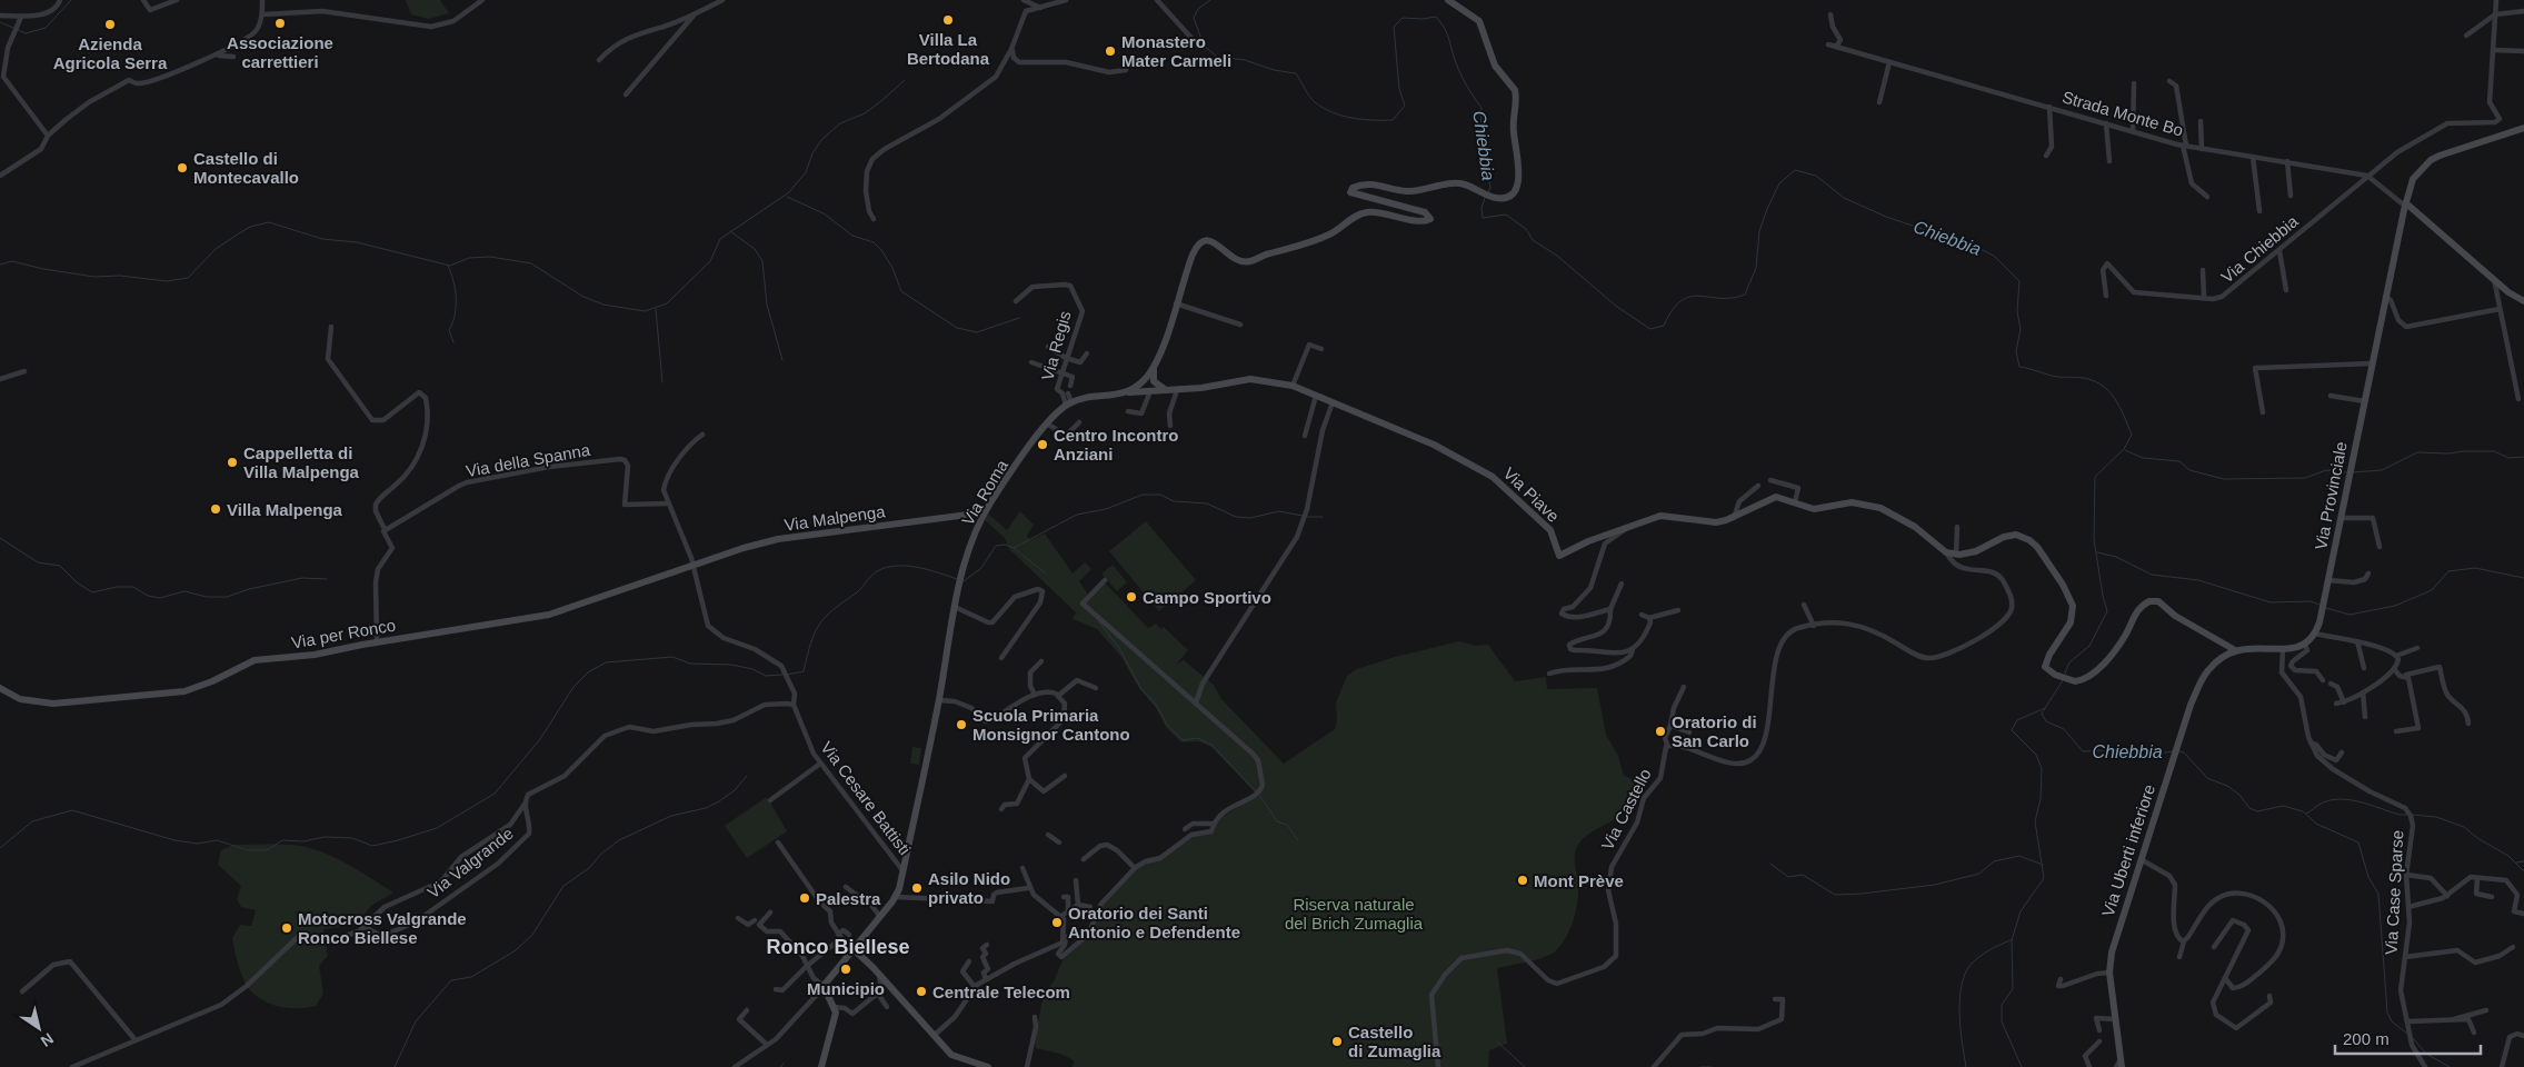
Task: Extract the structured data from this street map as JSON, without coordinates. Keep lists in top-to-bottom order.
{
  "streets": {
    "street": [
      "Strada Monte Bo",
      "Via Chiebbia",
      "Via Regis",
      "Via della Spanna",
      "Via Roma",
      "Via Piave",
      "Via Provinciale",
      "Via Malpenga",
      "Via per Ronco",
      "Via Cesare Battisti",
      "Via Castello",
      "Via Uberti inferiore",
      "Via Valgrande",
      "Via Case Sparse"
    ]
  },
  "crossings": [
    ["Strada Monte Bo", "Via Chiebbia"],
    ["Strada Monte Bo", "Via Provinciale"],
    ["Via Regis", "Via Roma"],
    ["Via della Spanna", "Via Cesare Battisti"],
    ["Via Roma", "Via Malpenga"],
    ["Via Roma", "Via Cesare Battisti"],
    ["Via Malpenga", "Via per Ronco"],
    ["Via Malpenga", "Via Cesare Battisti"],
    ["Via per Ronco", "Via Cesare Battisti"],
    ["Via Uberti inferiore", "Via Case Sparse"]
  ],
  "districts": ["Ronco Biellese"],
  "water": ["Chiebbia"],
  "parks": ["Riserva naturale del Brich Zumaglia"],
  "places": [
    "Villa La Bertodana",
    "Associazione carrettieri",
    "Azienda Agricola Serra",
    "Monastero Mater Carmeli",
    "Castello di Montecavallo",
    "Centro Incontro Anziani",
    "Cappelletta di Villa Malpenga",
    "Villa Malpenga",
    "Campo Sportivo",
    "Scuola Primaria Monsignor Cantono",
    "Oratorio di San Carlo",
    "Mont Prève",
    "Asilo Nido privato",
    "Palestra",
    "Oratorio dei Santi Antonio e Defendente",
    "Motocross Valgrande Ronco Biellese",
    "Municipio",
    "Centrale Telecom",
    "Castello di Zumaglia"
  ],
  "scale_bar": "200 m",
  "north": "bottom right"
}
